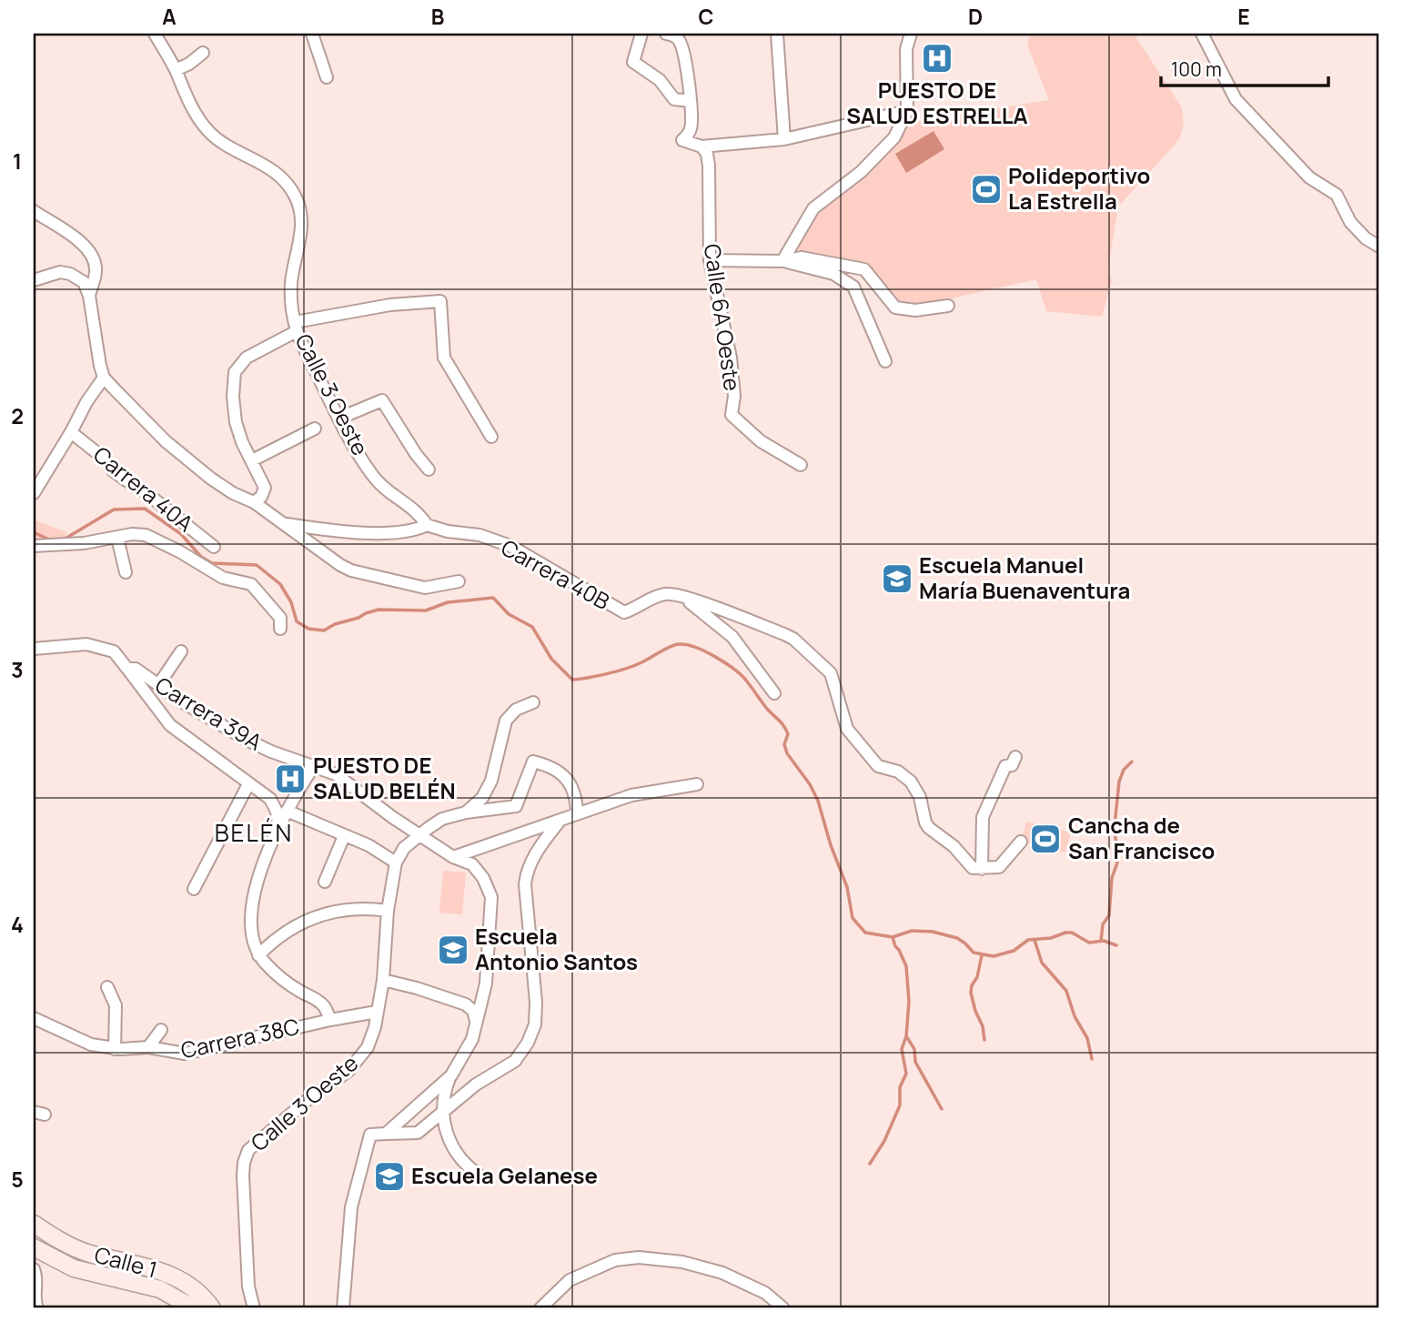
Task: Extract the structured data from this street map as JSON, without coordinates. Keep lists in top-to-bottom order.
{
  "streets": {
    "main road": ["Calle 1"],
    "street": [
      "Calle 6A Oeste",
      "Calle 3 Oeste",
      "Carrera 40A",
      "Carrera 40B",
      "Carrera 39A",
      "Carrera 38C"
    ]
  },
  "crossings": [
    ["Calle 3 Oeste", "Carrera 40B"],
    ["Calle 3 Oeste", "Carrera 39A"],
    ["Calle 3 Oeste", "Carrera 38C"]
  ],
  "districts": ["BELÉN"],
  "places": {
    "hospital": ["PUESTO DE SALUD ESTRELLA", "PUESTO DE SALUD BELÉN"],
    "sports": ["Polideportivo La Estrella", "Cancha de San Francisco"],
    "school or university": ["Escuela Manuel María Buenaventura", "Escuela Antonio Santos", "Escuela Gelanese"]
  },
  "scale_bar": "100 m",
  "grid": {
    "columns": [
      "A",
      "B",
      "C",
      "D",
      "E"
    ],
    "rows": [
      "1",
      "2",
      "3",
      "4",
      "5"
    ]
  }
}
